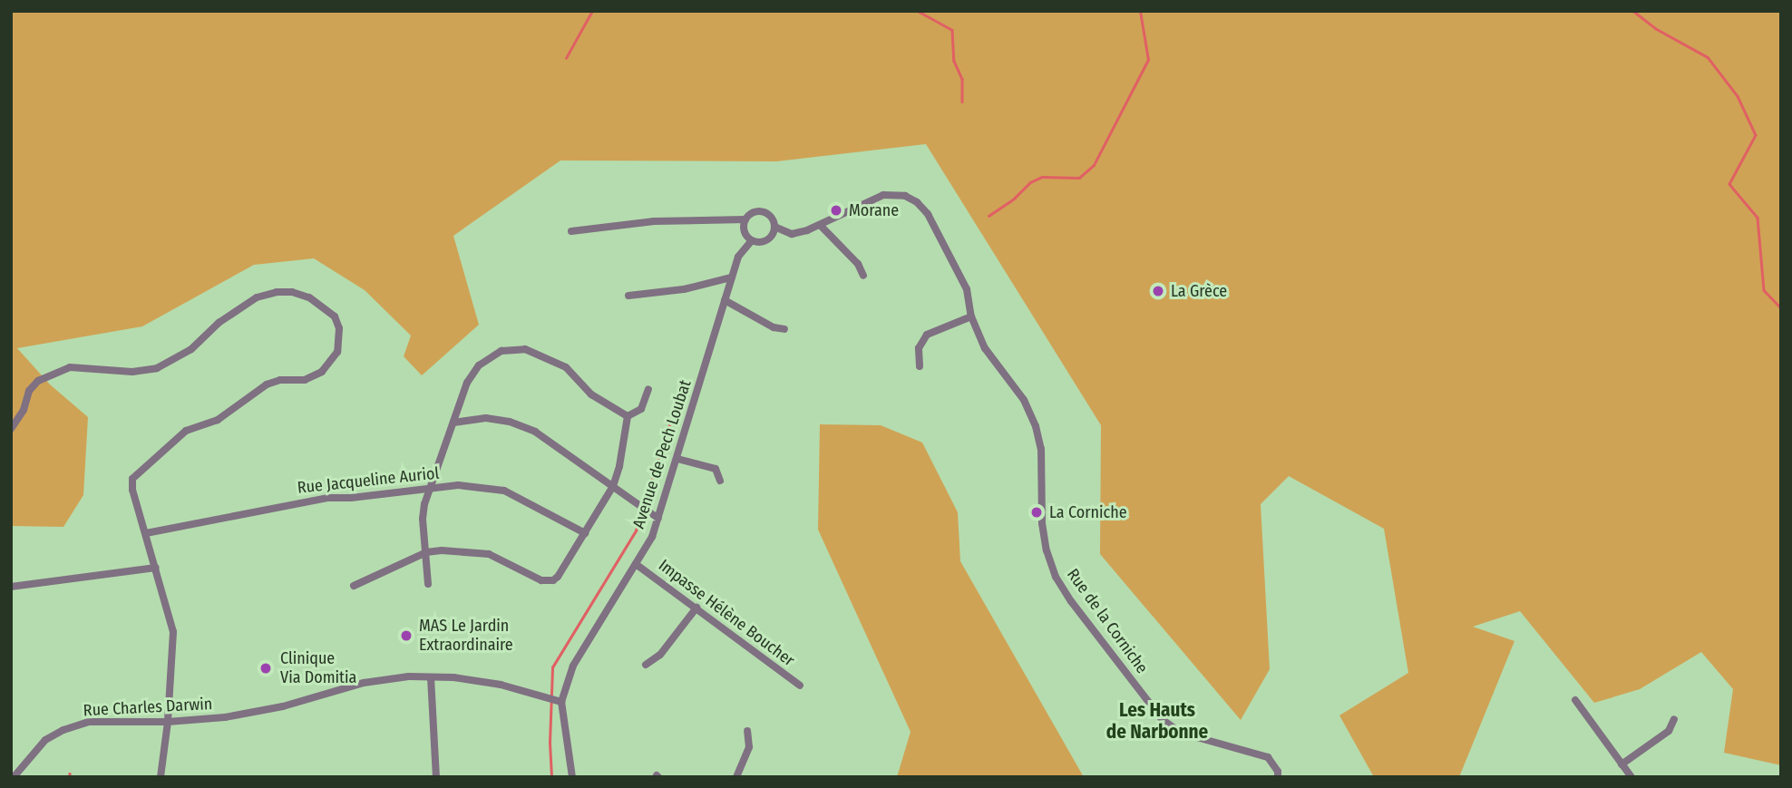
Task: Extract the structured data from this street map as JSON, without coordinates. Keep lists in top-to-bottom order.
{
  "streets": {
    "street": [
      "Avenue de Pech Loubat",
      "Rue Jacqueline Auriol",
      "Impasse Hélène Boucher",
      "Rue de la Corniche",
      "Rue Charles Darwin"
    ]
  },
  "crossings": [
    ["Avenue de Pech Loubat", "Impasse Hélène Boucher"],
    ["Avenue de Pech Loubat", "Rue de la Corniche"],
    ["Avenue de Pech Loubat", "Rue Charles Darwin"]
  ],
  "districts": ["Les Hauts de Narbonne"],
  "places": [
    "Morane",
    "La Grèce",
    "La Corniche",
    "MAS Le Jardin Extraordinaire",
    "Clinique Via Domitia"
  ]
}
